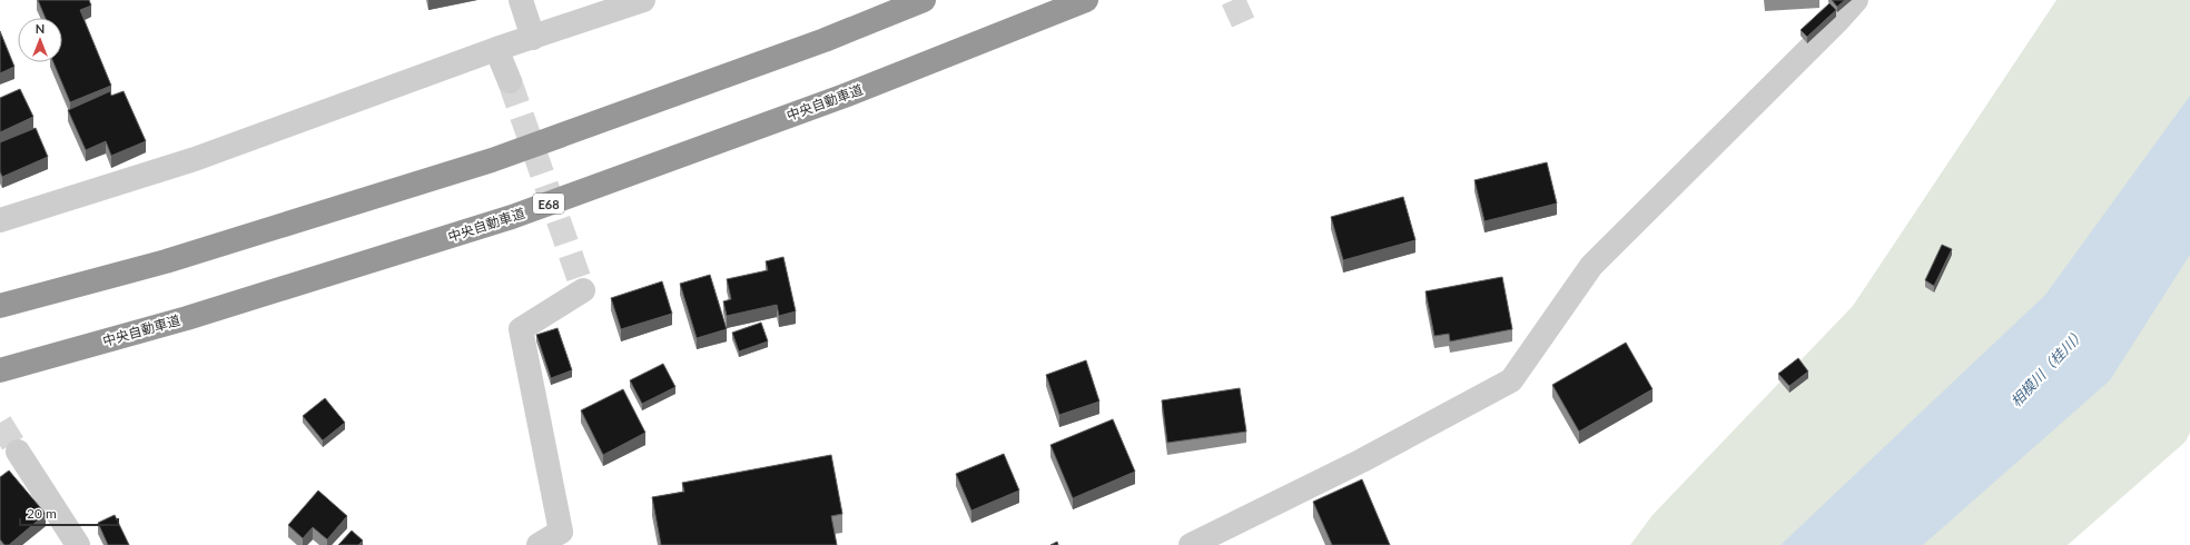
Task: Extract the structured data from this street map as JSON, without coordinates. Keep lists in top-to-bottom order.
{
  "streets": {
    "highway": ["中央自動車道", "E68"]
  },
  "water": ["相模川（桂川）"],
  "scale_bar": "20 m",
  "north": "top"
}
